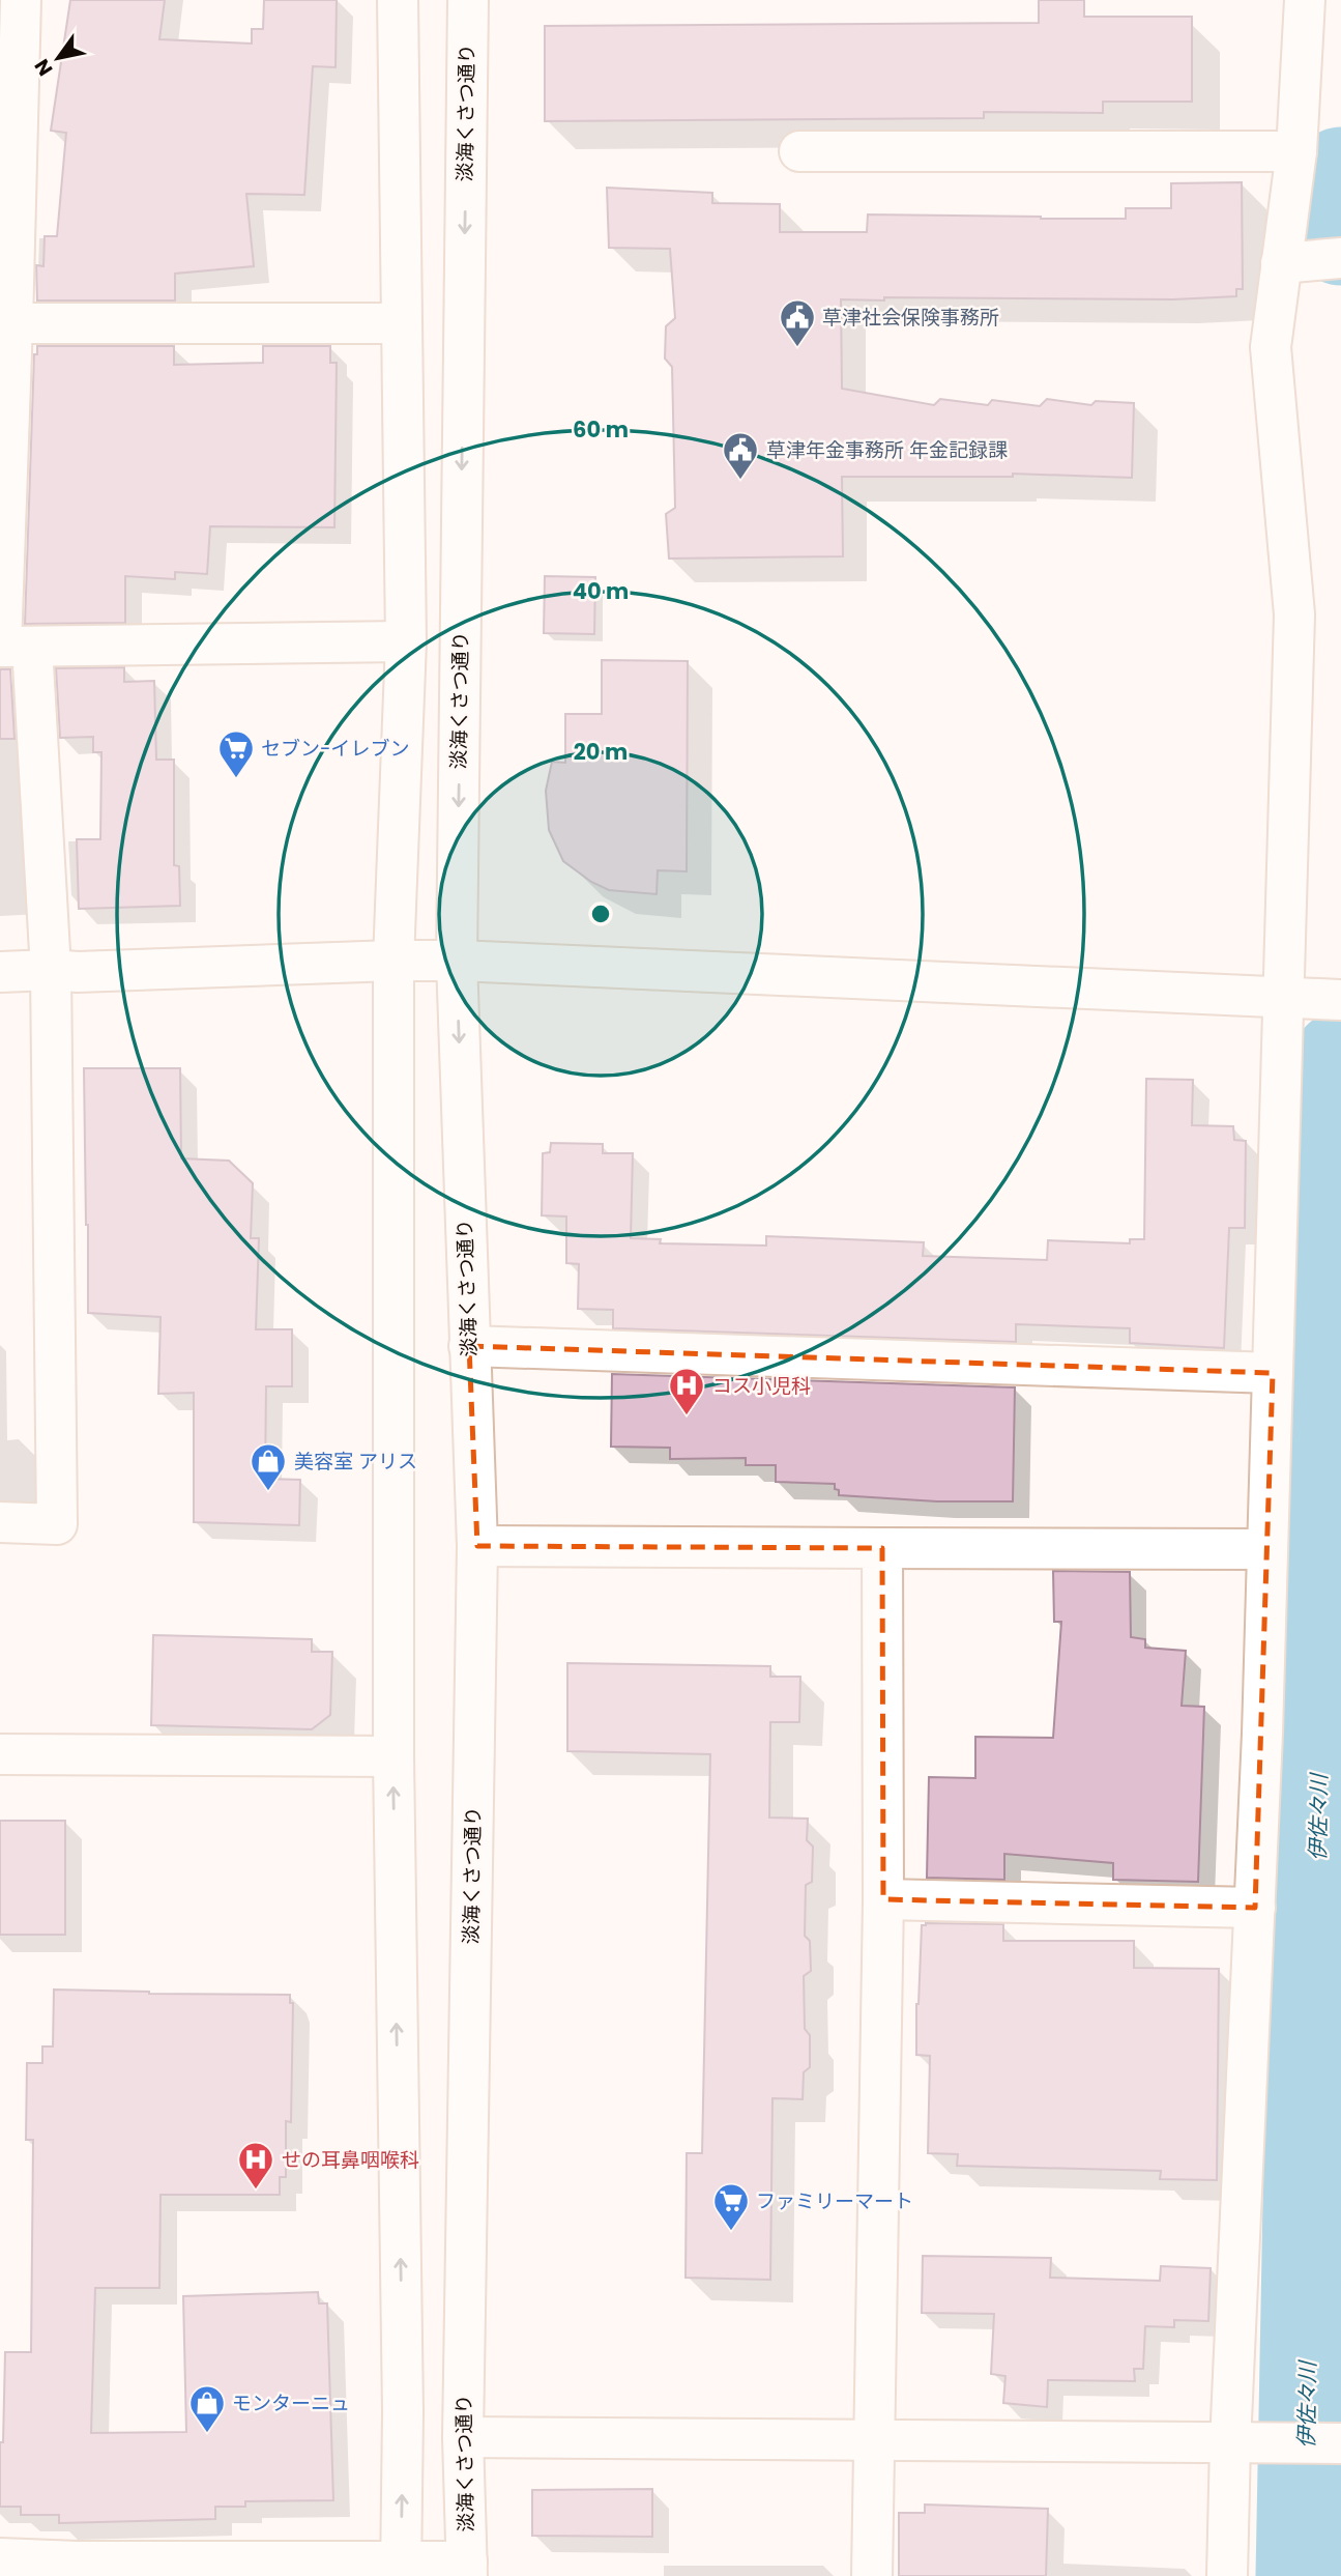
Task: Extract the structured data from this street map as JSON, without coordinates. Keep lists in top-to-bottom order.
{
  "streets": {
    "street": ["淡海くさつ通り"]
  },
  "water": ["伊佐々川"],
  "places": {
    "public building": ["草津社会保険事務所", "草津年金事務所 年金記録課"],
    "supermarket": ["セブン-イレブン", "ファミリーマート"],
    "hospital": ["コス小児科", "せの耳鼻咽喉科"],
    "shop": ["美容室 アリス", "モンターニュ"]
  },
  "north": "bottom left",
  "rings": ["60 m", "40 m", "20 m"]
}
